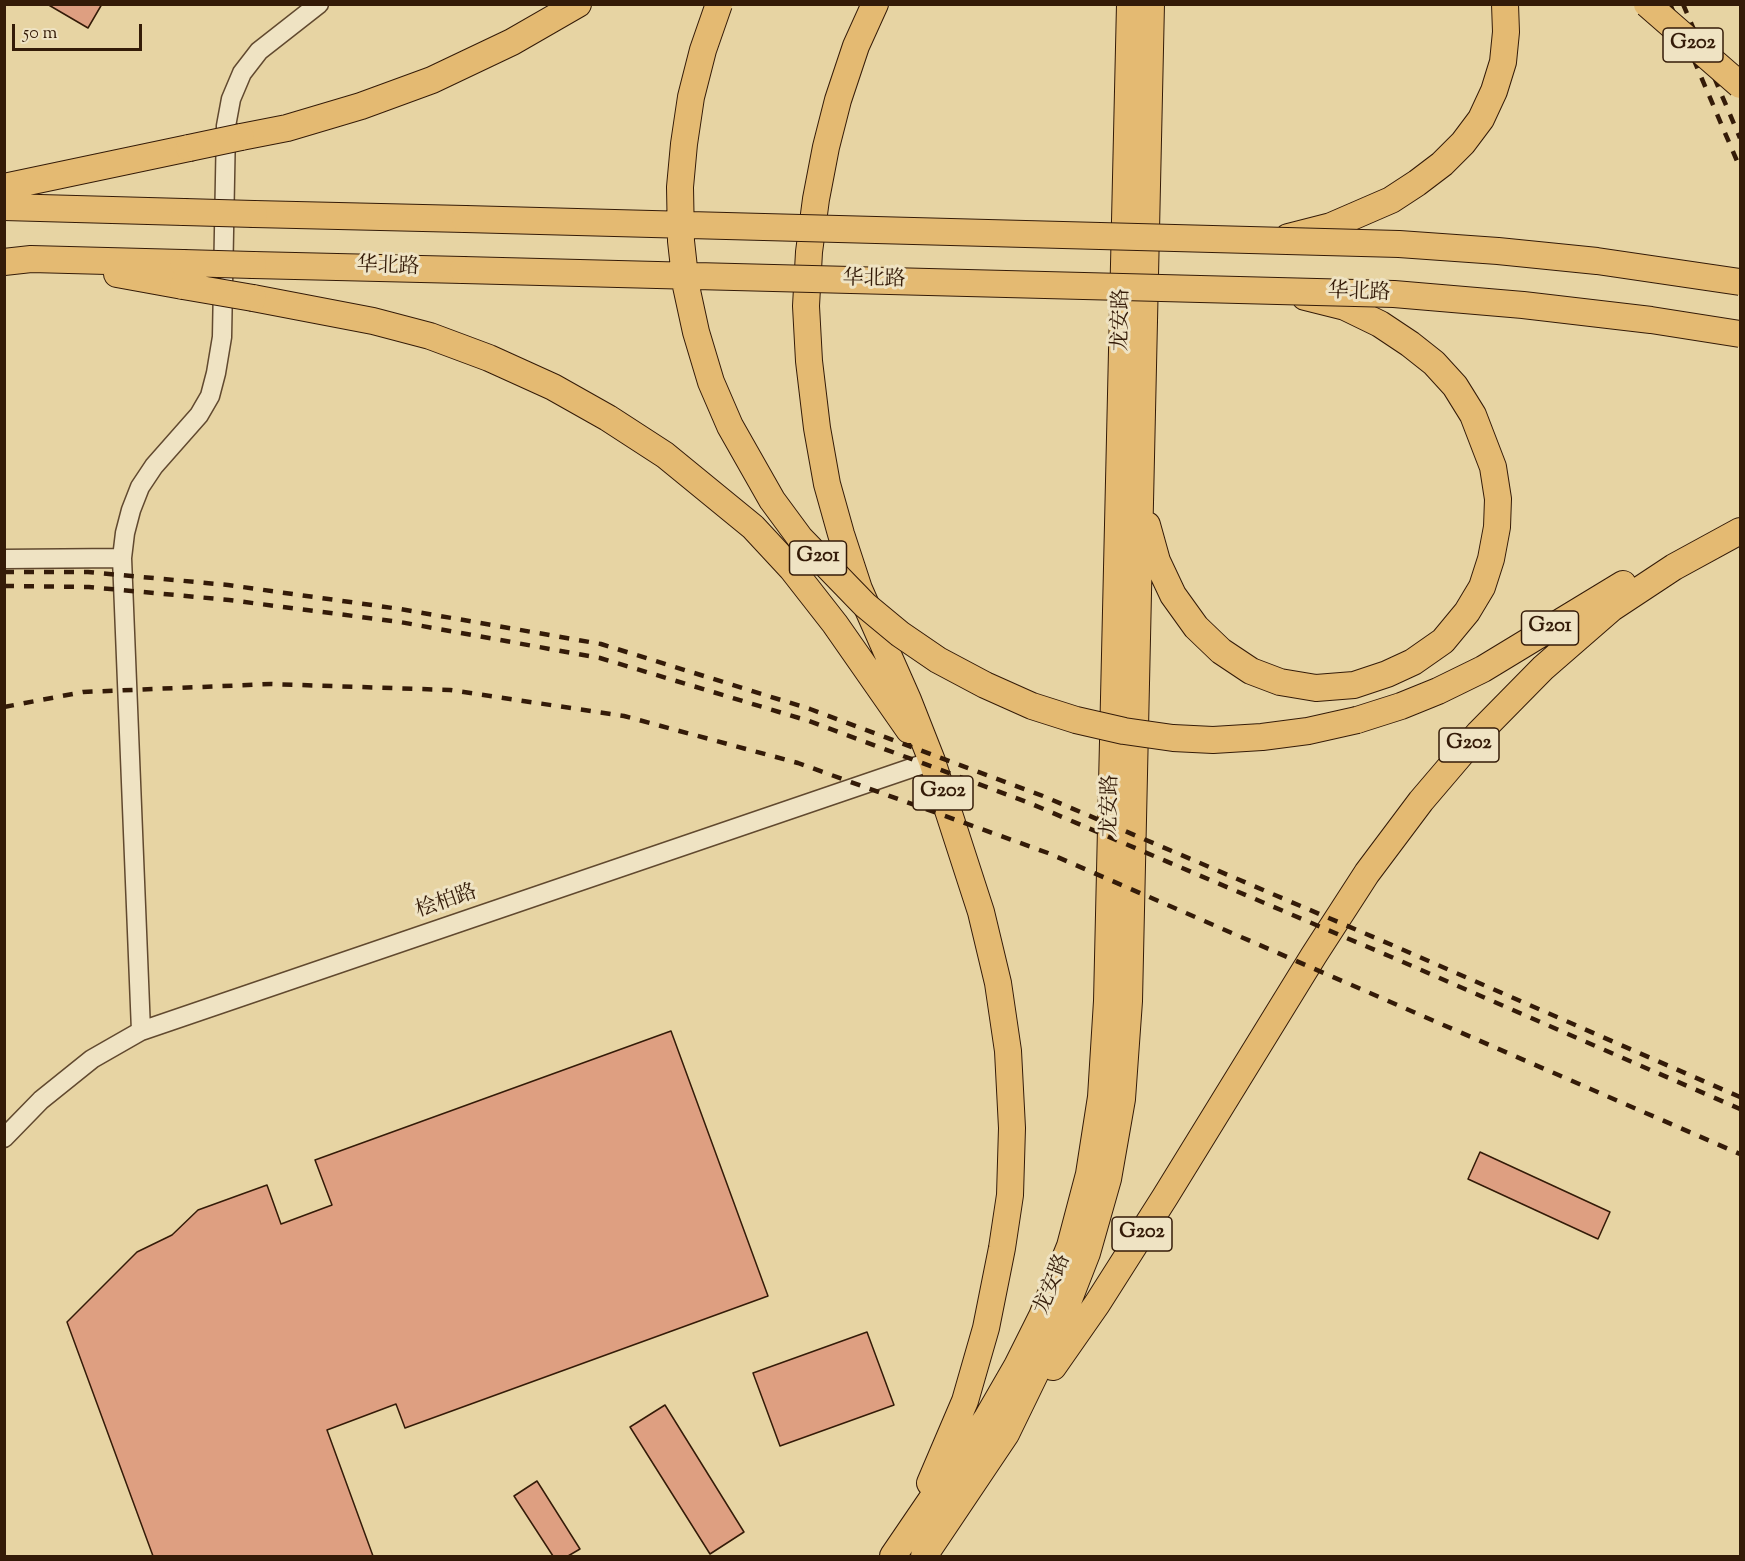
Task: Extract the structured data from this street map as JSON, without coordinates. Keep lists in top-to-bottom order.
{
  "streets": {
    "highway": [
      "G202",
      "华北路",
      "龙安路",
      "G201"
    ],
    "street": ["桧柏路"]
  },
  "crossings": [
    ["G202", "龙安路"],
    ["G202", "G201"],
    ["G202", "桧柏路"]
  ],
  "scale_bar": "50 m"
}
